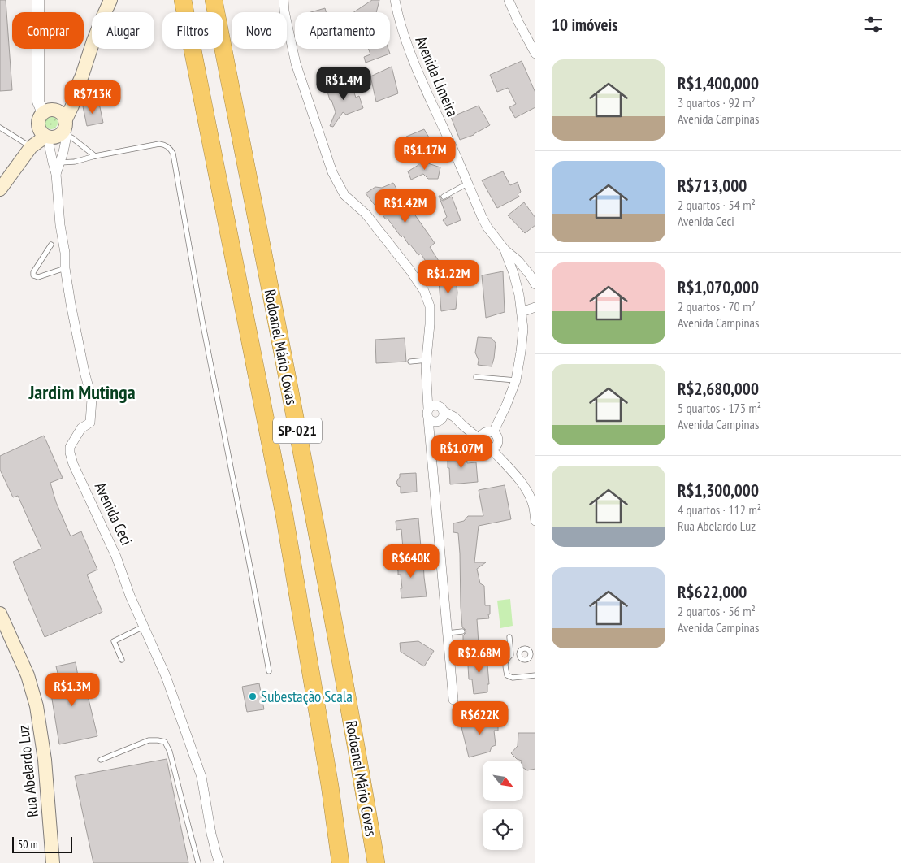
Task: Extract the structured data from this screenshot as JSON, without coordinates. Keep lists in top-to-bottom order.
{
  "streets": {
    "highway": ["Rodoanel Mário Covas", "SP-021"],
    "main road": ["Avenida Ceci", "Rua Abelardo Luz"],
    "street": ["Avenida Limeira"]
  },
  "districts": ["Jardim Mutinga"],
  "places": ["Subestação Scala"],
  "scale_bar": "50 m",
  "north": "bottom right",
  "page": {
    "heading": "10 imóveis",
    "chip": [
      "Comprar",
      "Alugar",
      "Filtros",
      "Novo",
      "Apartamento"
    ],
    "list": [
      {
        "name": "R$1,400,000",
        "note": "3 quartos · 92 m² · Avenida Campinas"
      },
      {
        "name": "R$713,000",
        "note": "2 quartos · 54 m² · Avenida Ceci"
      },
      {
        "name": "R$1,070,000",
        "note": "2 quartos · 70 m² · Avenida Campinas"
      },
      {
        "name": "R$2,680,000",
        "note": "5 quartos · 173 m² · Avenida Campinas"
      },
      {
        "name": "R$1,300,000",
        "note": "4 quartos · 112 m² · Rua Abelardo Luz"
      },
      {
        "name": "R$622,000",
        "note": "2 quartos · 56 m² · Avenida Campinas"
      }
    ],
    "price": [
      "R$1.4M",
      "R$713K",
      "R$1.17M",
      "R$1.42M",
      "R$1.22M",
      "R$1.07M",
      "R$640K",
      "R$2.68M",
      "R$1.3M",
      "R$622K"
    ],
    "scale": "50 m"
  }
}
